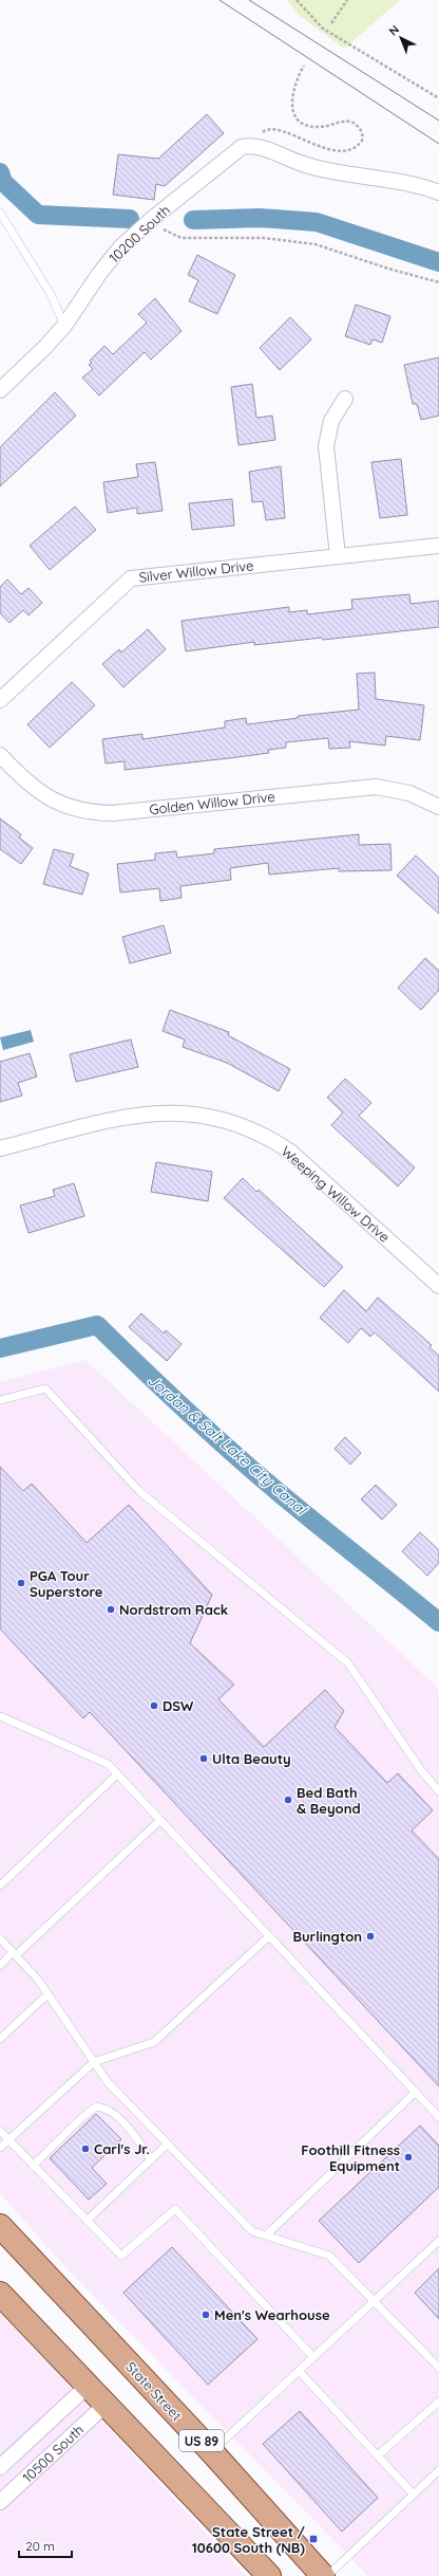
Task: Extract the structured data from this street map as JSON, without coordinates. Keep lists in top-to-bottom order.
{
  "streets": {
    "main road": ["State Street", "US 89"],
    "street": [
      "10200 South",
      "Silver Willow Drive",
      "Golden Willow Drive",
      "Weeping Willow Drive",
      "10500 South"
    ]
  },
  "water": ["Jordan & Salt Lake City Canal"],
  "places": {
    "other": [
      "PGA Tour Superstore",
      "Nordstrom Rack",
      "DSW",
      "Ulta Beauty",
      "Bed Bath & Beyond",
      "Burlington",
      "Carl's Jr.",
      "Foothill Fitness Equipment",
      "Men's Wearhouse"
    ],
    "transit": ["State Street / 10600 South (NB)"]
  },
  "scale_bar": "20 m",
  "north": "top left"
}
